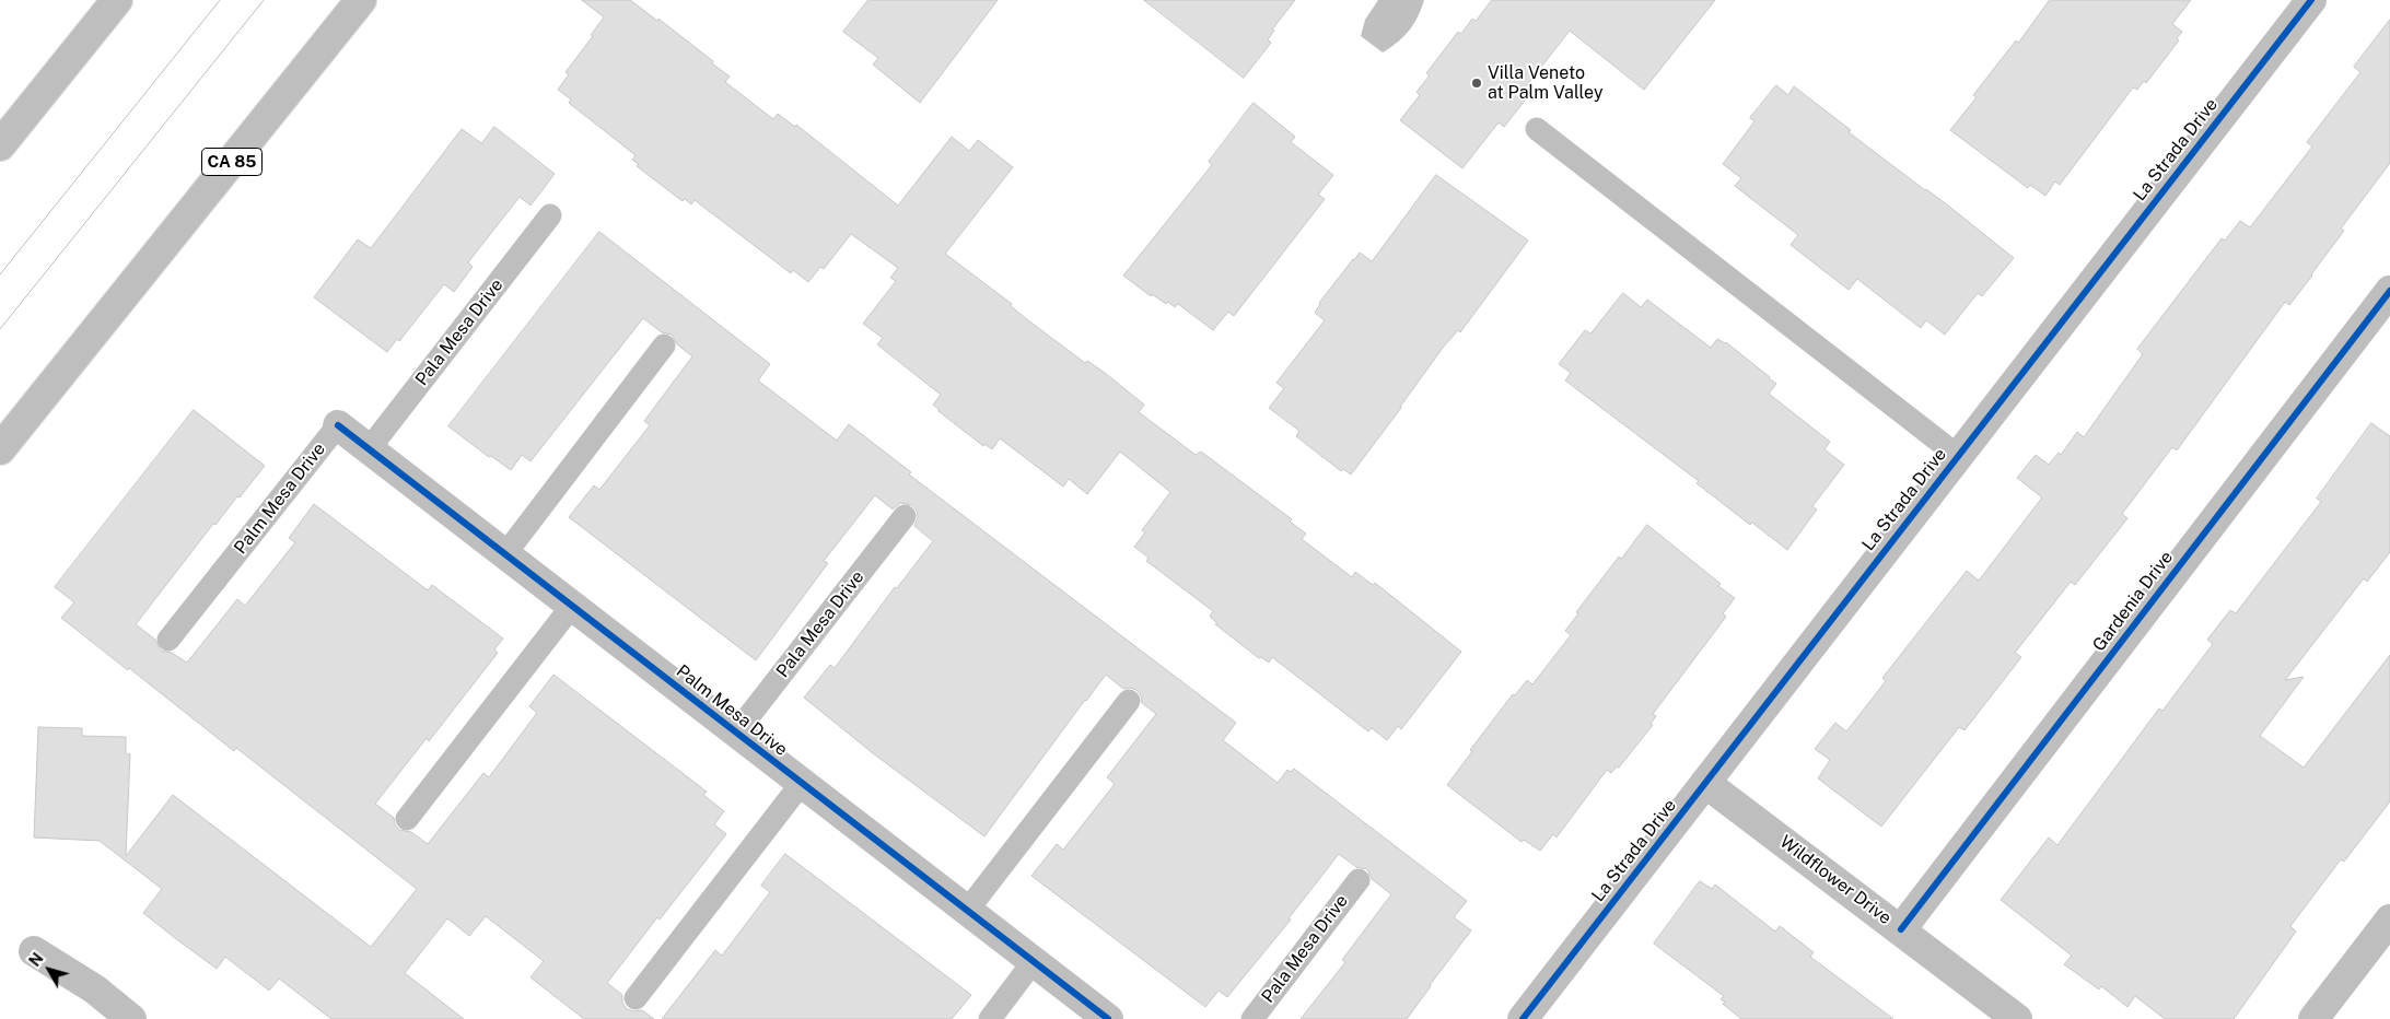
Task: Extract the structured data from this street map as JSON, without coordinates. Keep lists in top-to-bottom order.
{
  "streets": {
    "main road": [
      "La Strada Drive",
      "CA 85",
      "Palm Mesa Drive",
      "Gardenia Drive",
      "Wildflower Drive"
    ],
    "lane": ["Pala Mesa Drive"]
  },
  "crossings": [
    ["La Strada Drive", "Wildflower Drive"],
    ["Pala Mesa Drive", "Palm Mesa Drive"],
    ["Gardenia Drive", "Wildflower Drive"]
  ],
  "places": ["Villa Veneto at Palm Valley"],
  "north": "top left"
}
